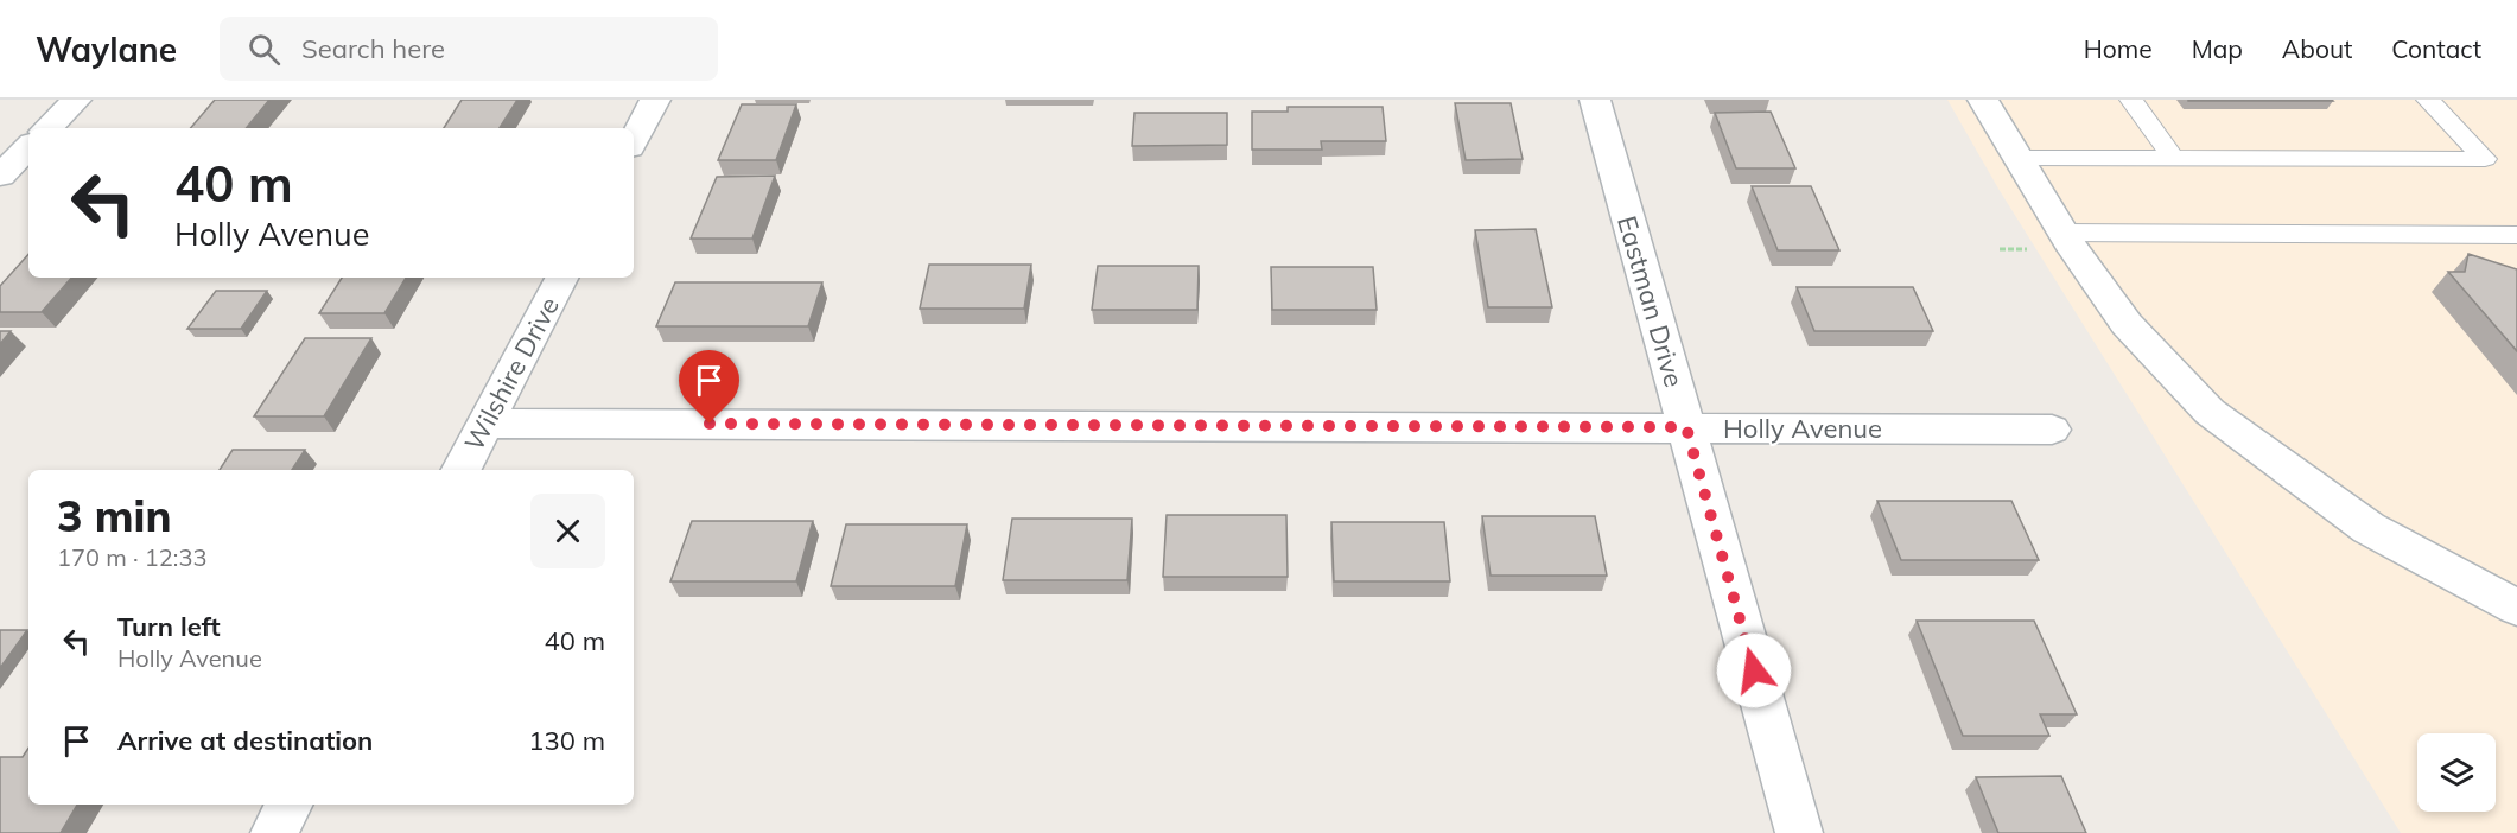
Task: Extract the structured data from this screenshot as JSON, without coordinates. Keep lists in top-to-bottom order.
{
  "streets": {
    "street": ["Eastman Drive", "Wilshire Drive", "Holly Avenue"]
  },
  "crossings": [
    ["Eastman Drive", "Holly Avenue"],
    ["Wilshire Drive", "Holly Avenue"]
  ],
  "page": {
    "header": "Waylane",
    "search": "Search here",
    "nav": [
      "Home",
      "Map",
      "About",
      "Contact"
    ],
    "turn": ["40 m", "Holly Avenue"],
    "heading": ["3 min", "170 m · 12:33"],
    "list": [
      {
        "name": "Turn left",
        "note": "Holly Avenue",
        "value": "40 m"
      },
      {
        "name": "Arrive at destination",
        "value": "130 m"
      }
    ]
  }
}
